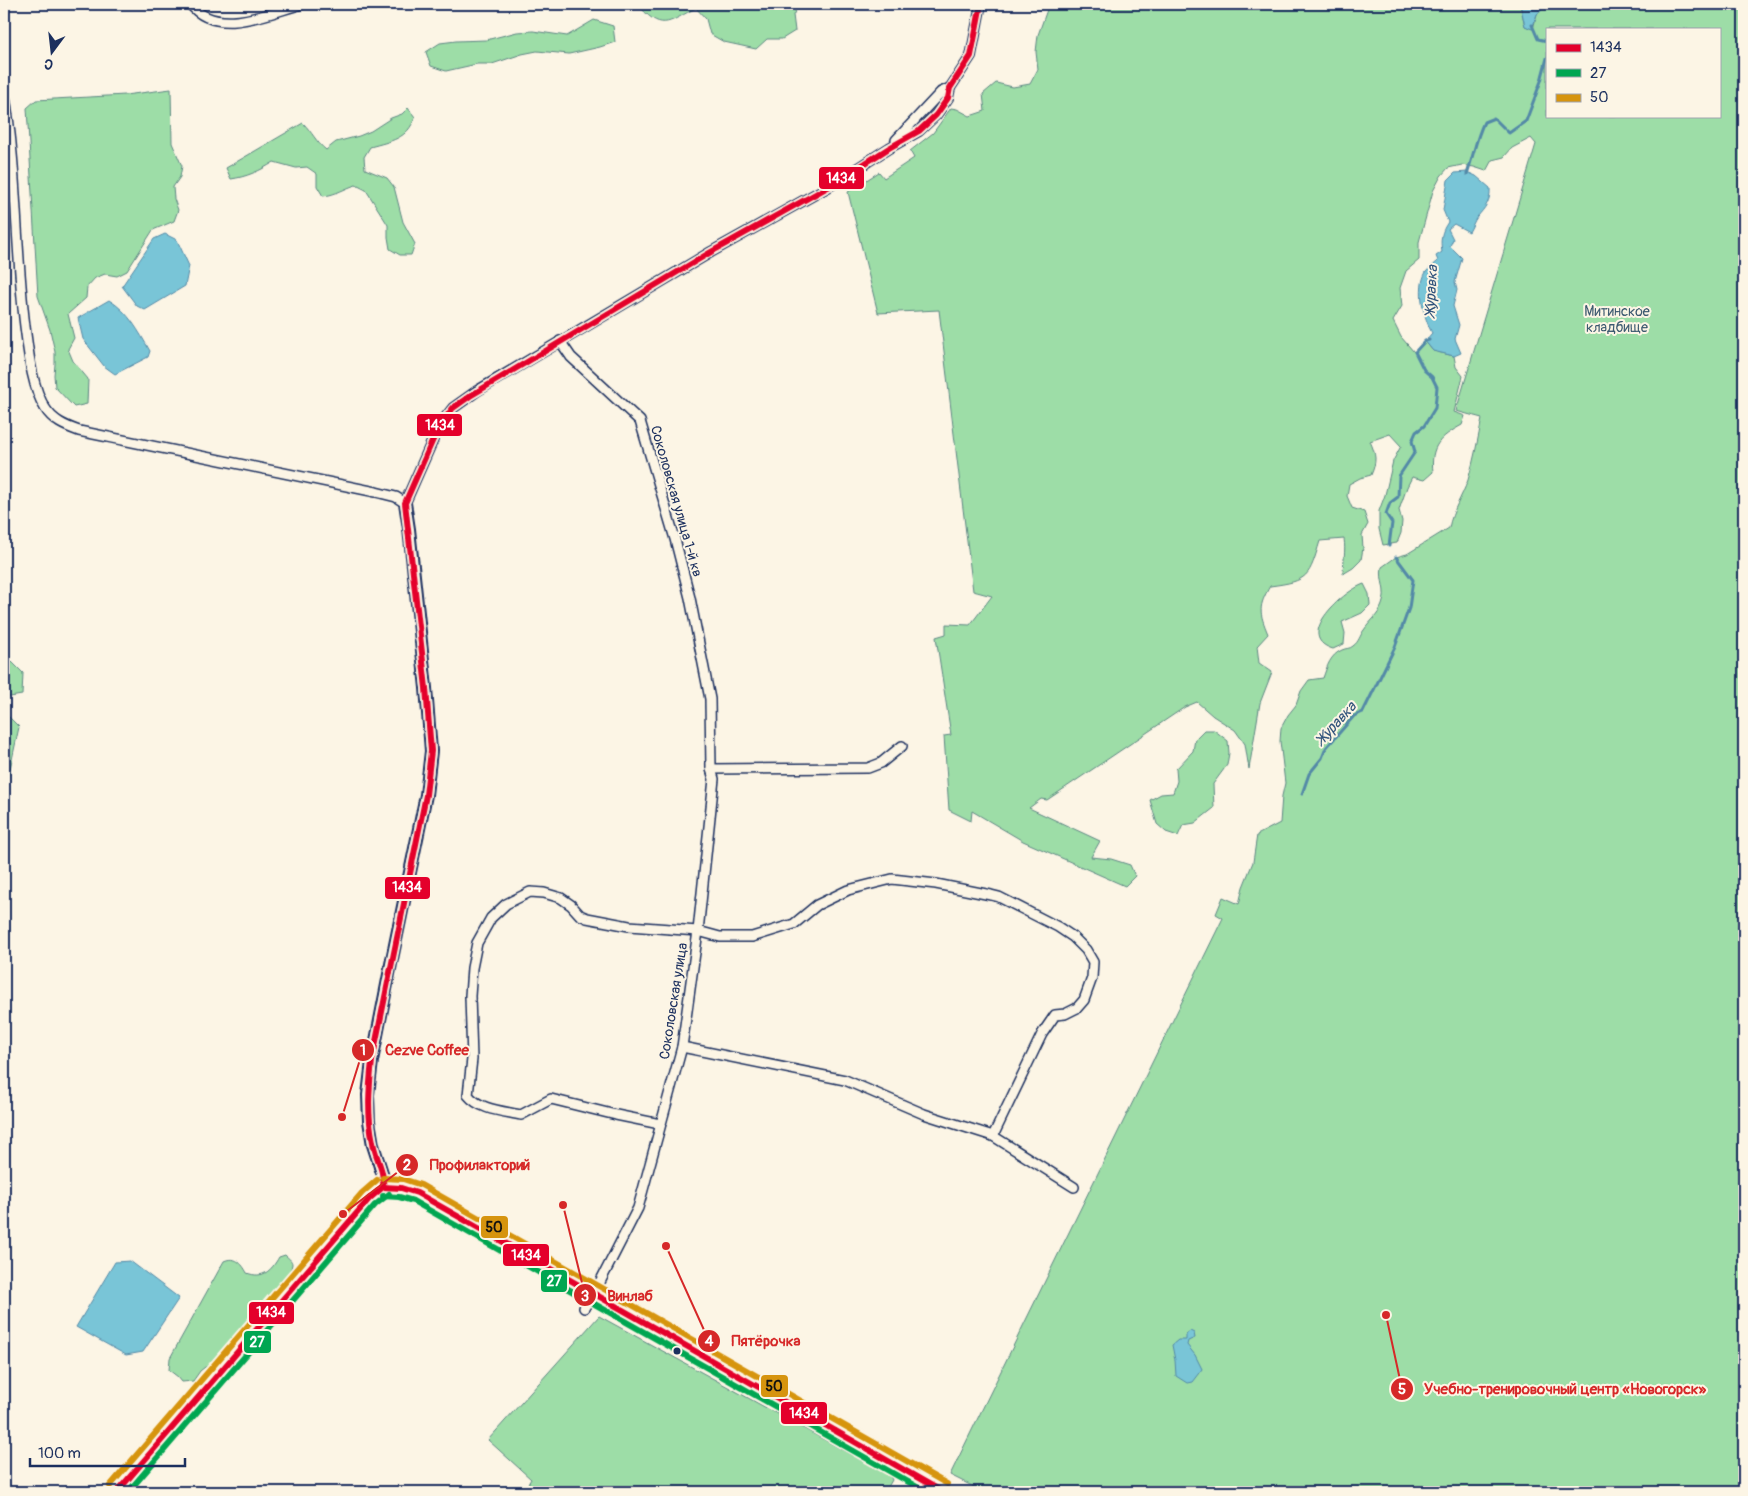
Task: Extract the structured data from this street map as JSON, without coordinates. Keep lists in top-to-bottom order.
{
  "streets": {
    "street": ["Соколовская улица 1-й кв", "Соколовская улица"]
  },
  "crossings": [
    ["Соколовская улица 1-й кв", "Соколовская улица"]
  ],
  "water": ["Журавка"],
  "parks": ["Митинское кладбище"],
  "places": [
    "Cezve Coffee",
    "Винлаб",
    "Профилакторий",
    "Пятёрочка",
    "Учебно-тренировочный центр «Новогорск»"
  ],
  "lines": ["transit line 1434", "transit line 50", "transit line 27"],
  "legend": ["1434", "27", "50"],
  "scale_bar": "100 m",
  "north": "bottom"
}
